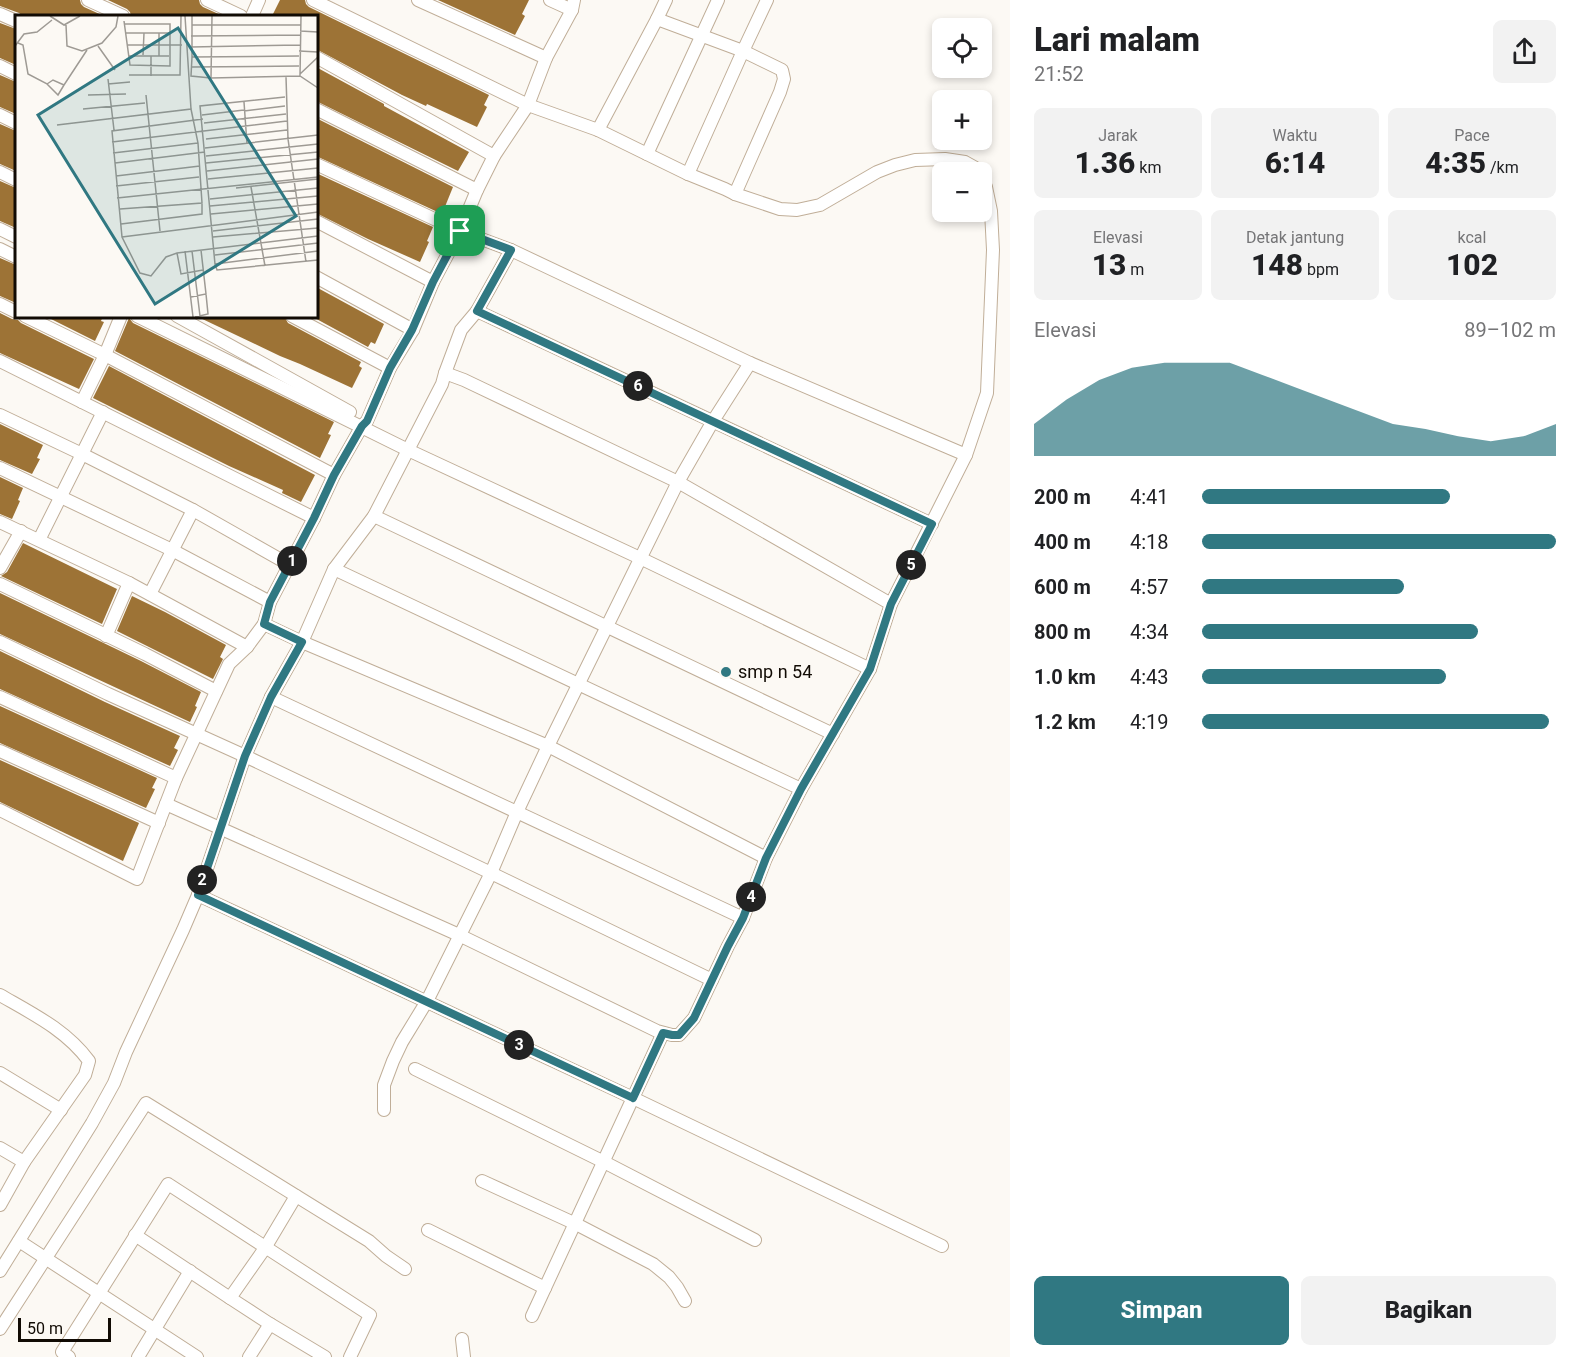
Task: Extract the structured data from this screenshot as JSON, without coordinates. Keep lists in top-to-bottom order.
{
  "places": ["smp n 54"],
  "scale_bar": "50 m",
  "page": {
    "heading": ["Lari malam", "21:52"],
    "map_buttons": ["+", "−"],
    "stats": [
      ["Jarak", "1.36 km"],
      ["Waktu", "6:14"],
      ["Pace", "4:35 /km"],
      ["Elevasi", "13 m"],
      ["Detak jantung", "148 bpm"],
      ["kcal", "102"]
    ],
    "chart": ["Elevasi", "89–102 m"],
    "pins": [
      "6",
      "1",
      "5",
      "2",
      "4",
      "3"
    ],
    "list": [
      {
        "name": "200 m",
        "note": "4:41"
      },
      {
        "name": "400 m",
        "note": "4:18"
      },
      {
        "name": "600 m",
        "note": "4:57"
      },
      {
        "name": "800 m",
        "note": "4:34"
      },
      {
        "name": "1.0 km",
        "note": "4:43"
      },
      {
        "name": "1.2 km",
        "note": "4:19"
      }
    ],
    "buttons": ["Simpan", "Bagikan"],
    "scale": "50 m"
  }
}
